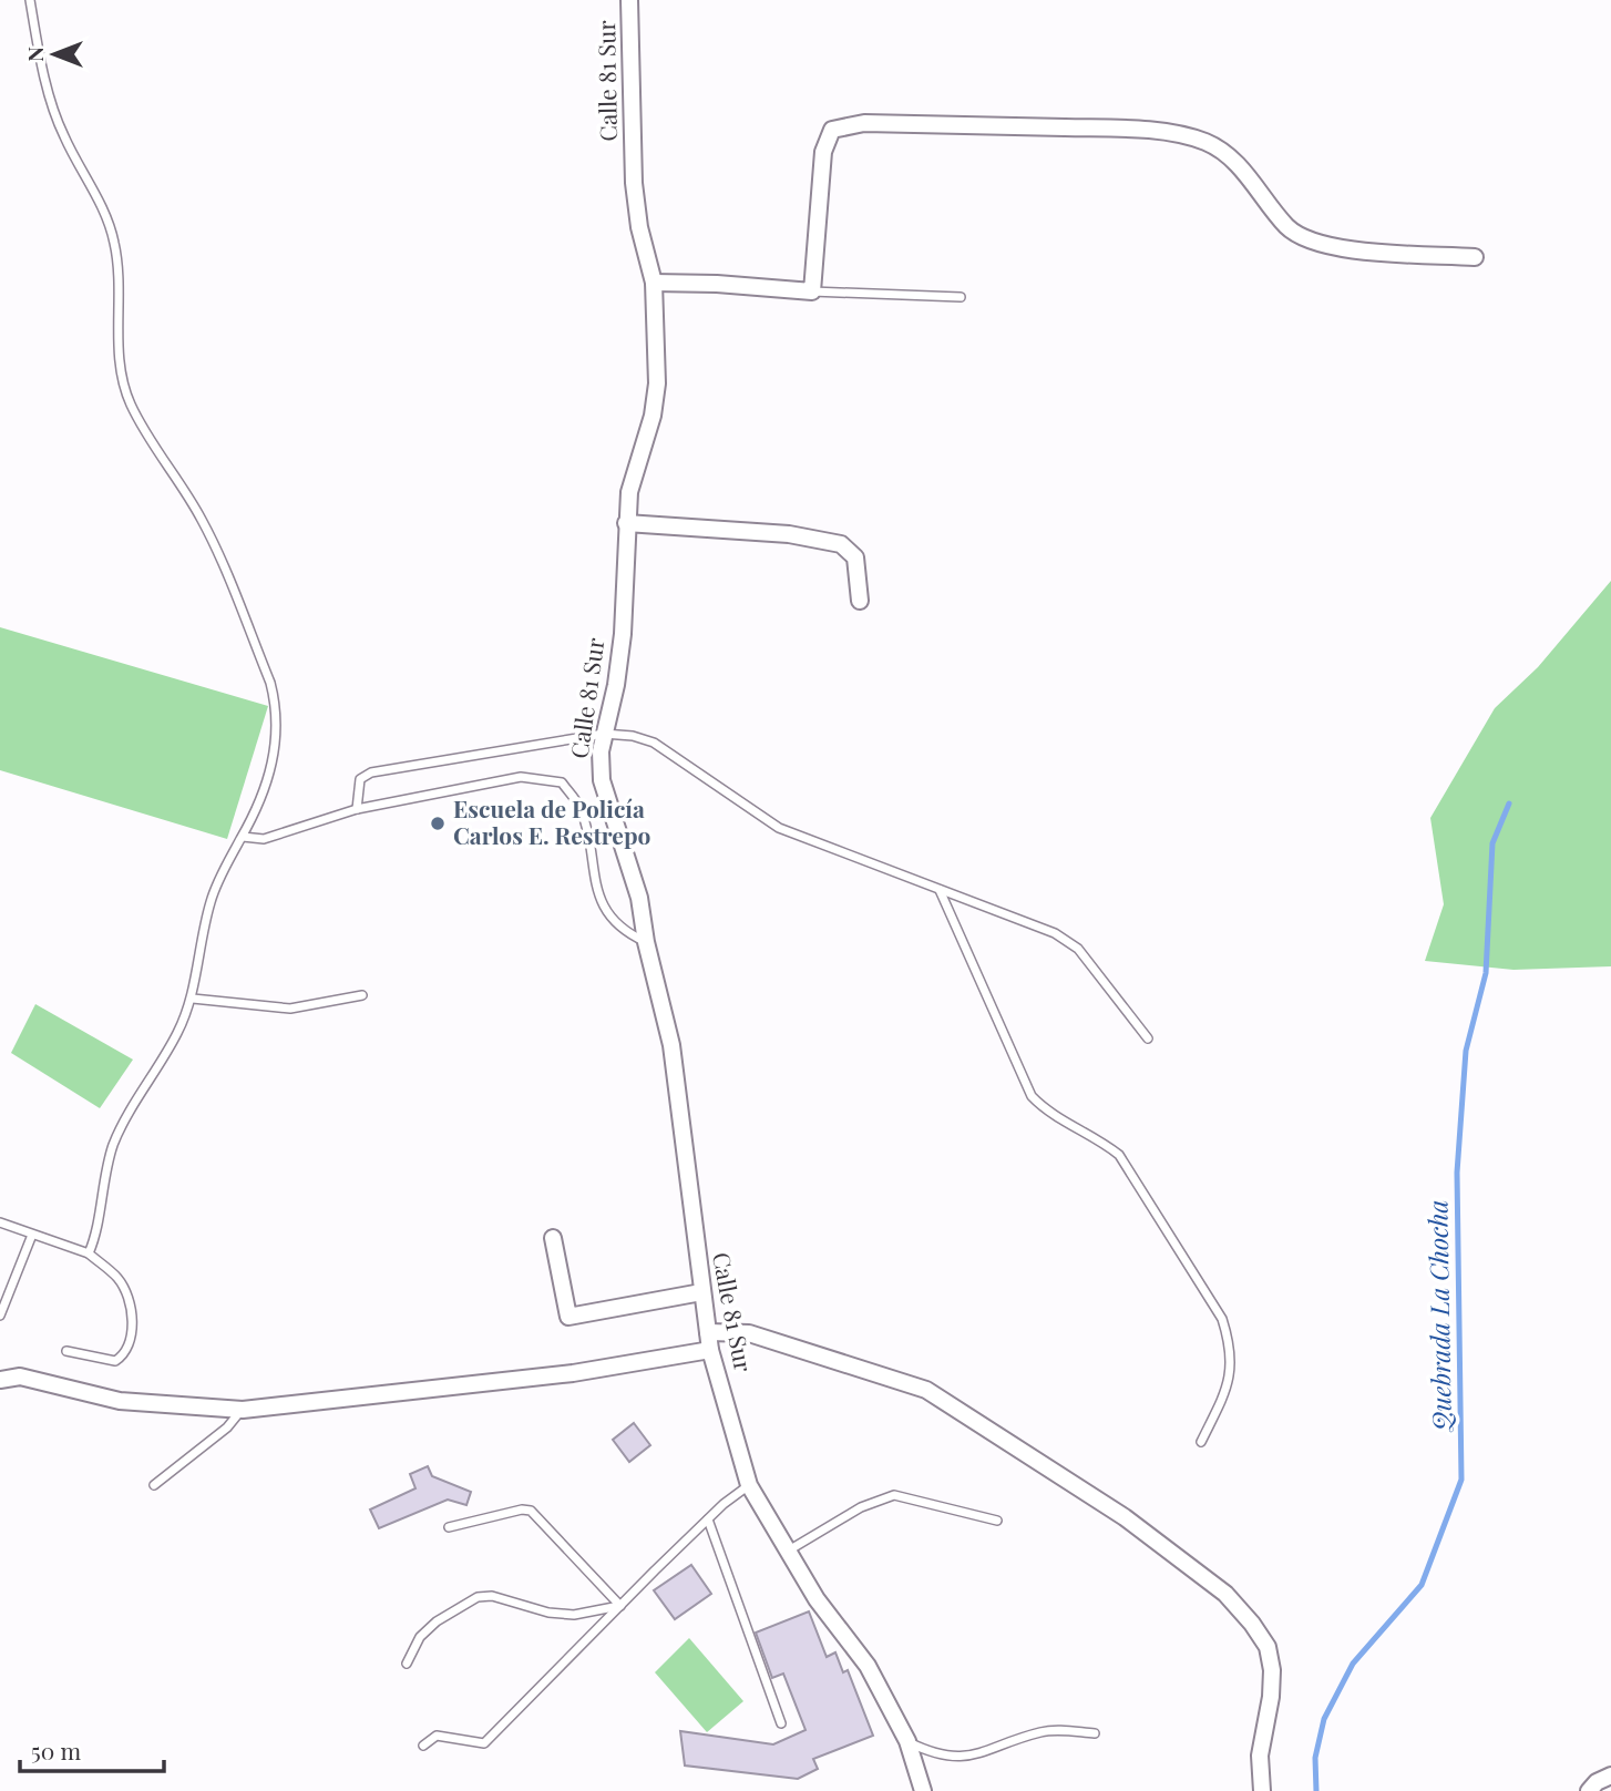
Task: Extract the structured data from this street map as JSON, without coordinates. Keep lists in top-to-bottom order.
{
  "streets": {
    "street": ["Calle 81 Sur"]
  },
  "water": ["Quebrada La Chocha"],
  "places": ["Escuela de Policía Carlos E. Restrepo"],
  "scale_bar": "50 m",
  "north": "left"
}
